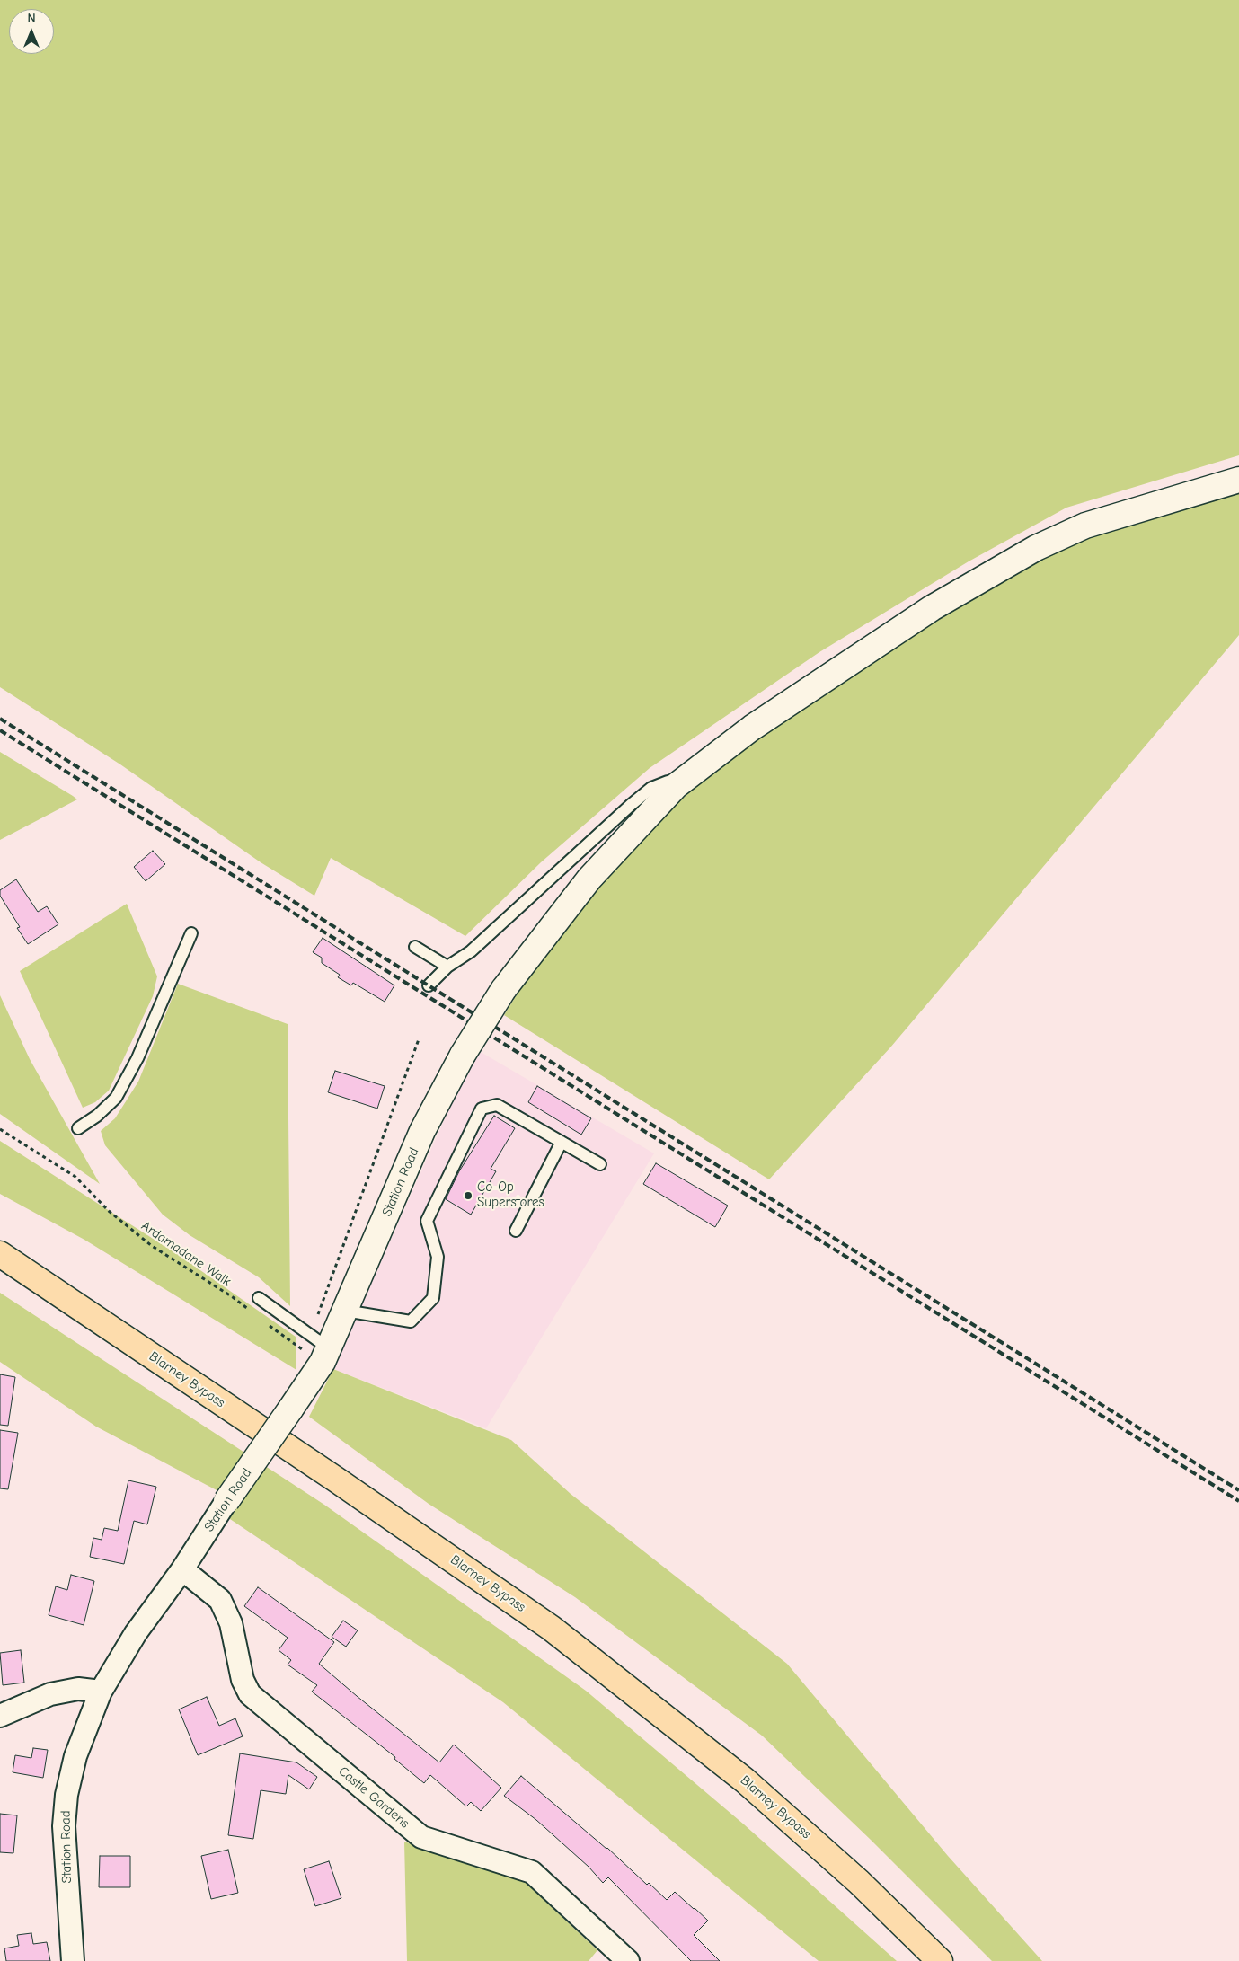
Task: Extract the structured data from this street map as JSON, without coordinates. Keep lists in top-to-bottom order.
{
  "streets": {
    "highway": ["Blarney Bypass"],
    "street": ["Station Road", "Castle Gardens"],
    "path": ["Ardamadane Walk"]
  },
  "crossings": [
    ["Station Road", "Castle Gardens"]
  ],
  "places": ["Co-Op Superstores"],
  "north": "top"
}
